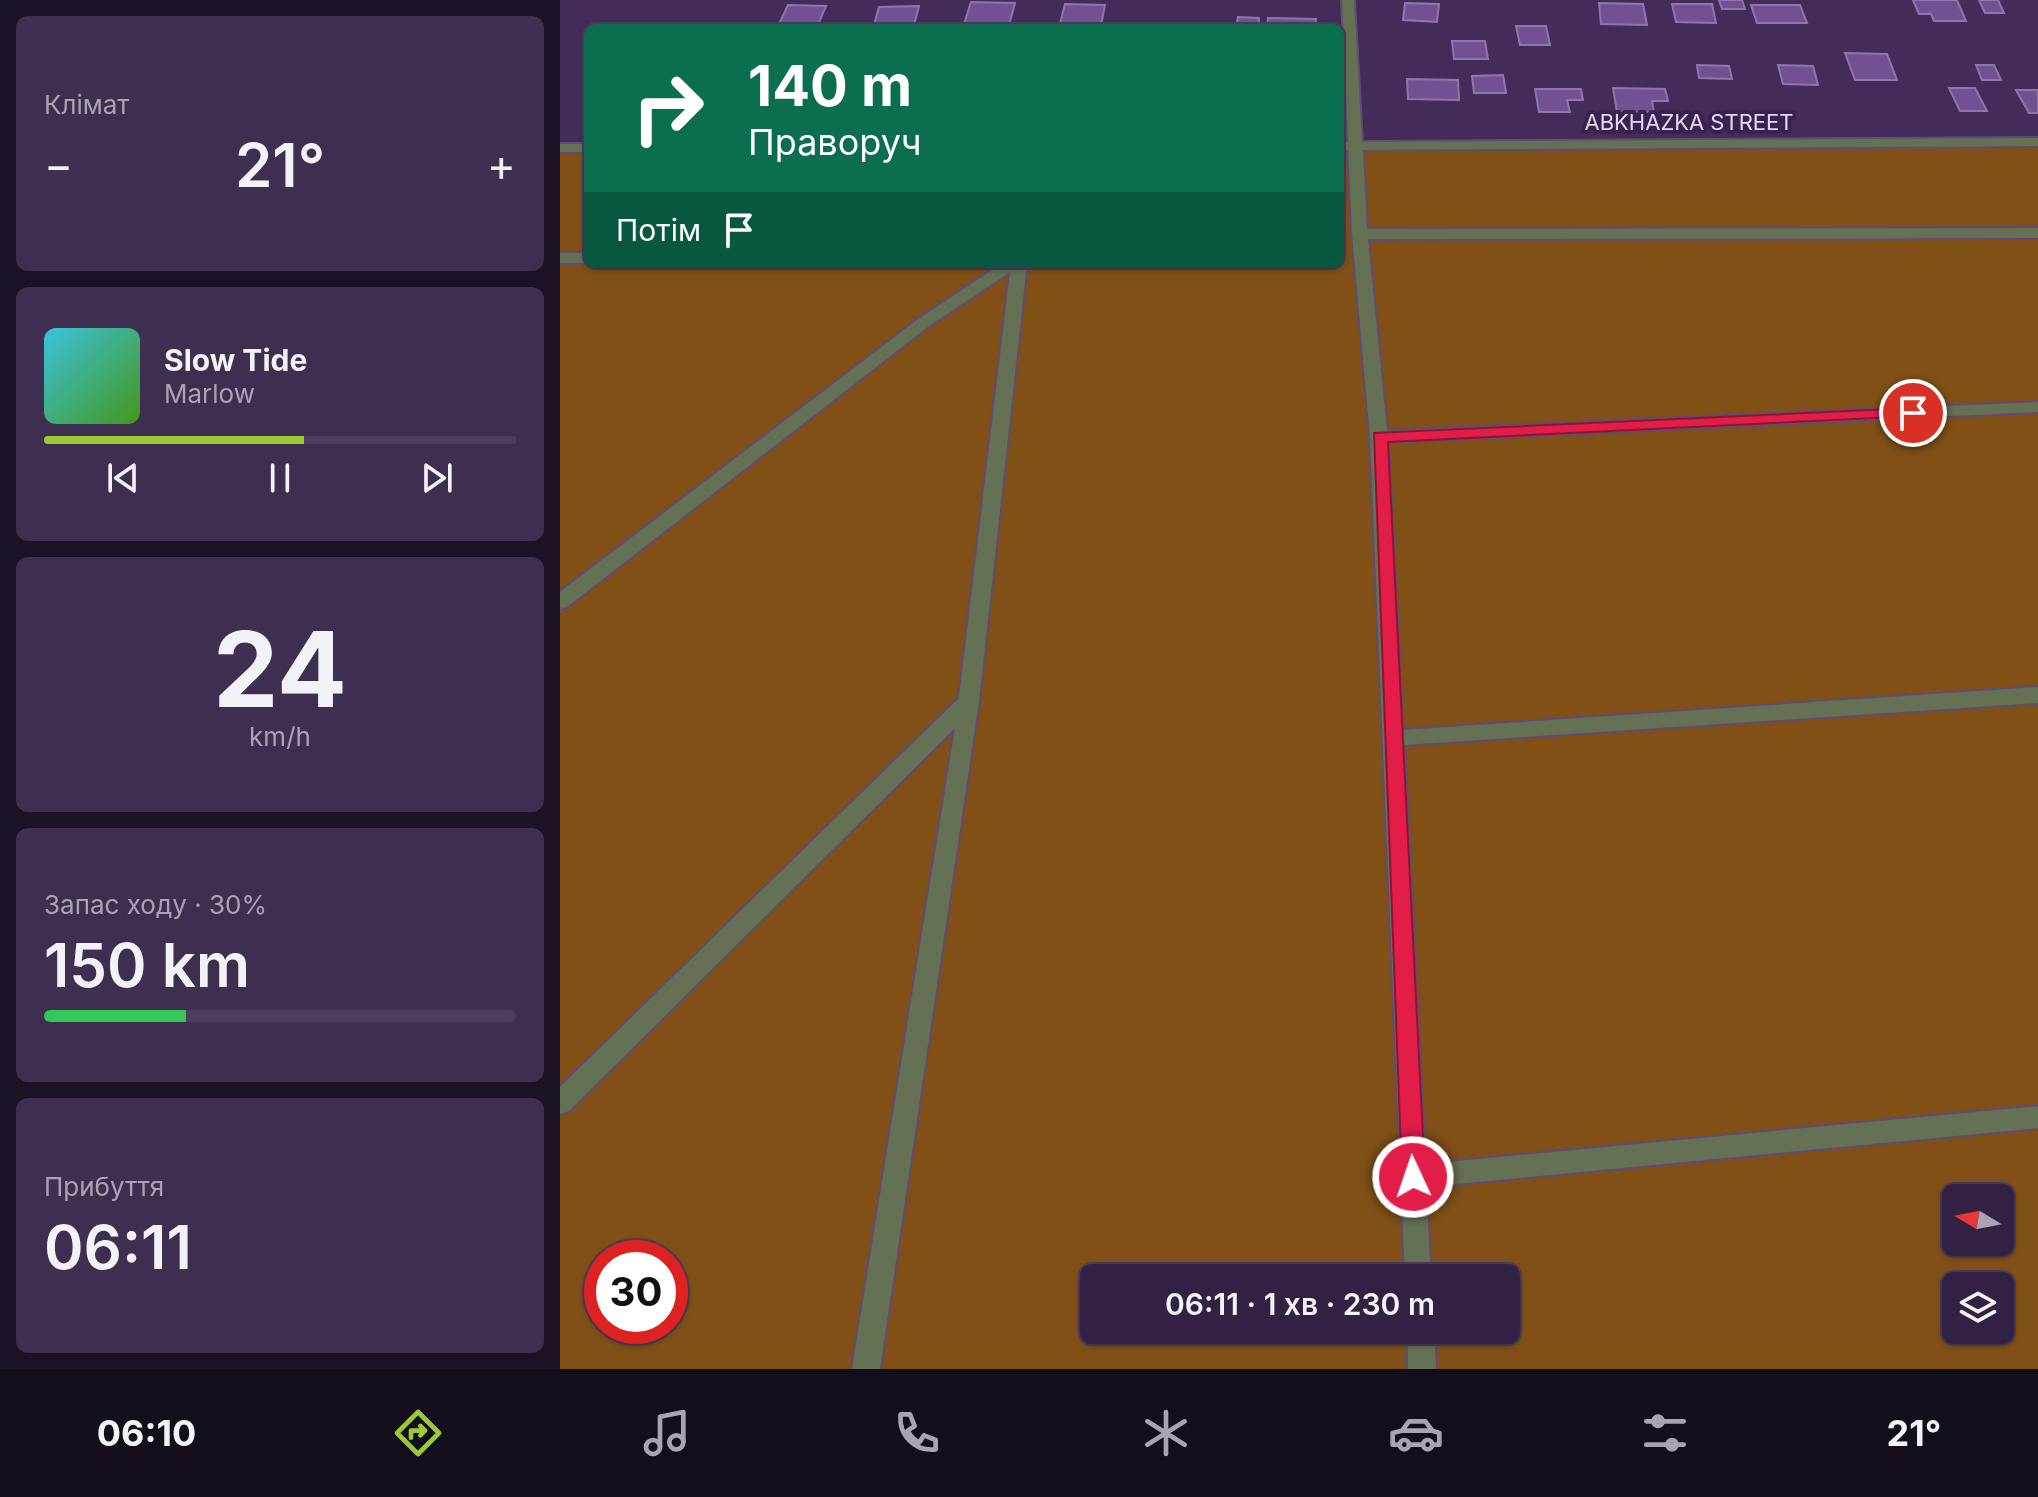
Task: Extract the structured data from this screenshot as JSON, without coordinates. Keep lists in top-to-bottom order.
{
  "streets": {
    "street": ["ABKHAZKA STREET"]
  },
  "north": "left",
  "page": {
    "tile": [
      "Клімат",
      ["24", "km/h"],
      ["Запас ходу · 30%", "150 km"],
      ["Прибуття", "06:11"]
    ],
    "turn": ["140 m", "Праворуч"],
    "heat": ["−", "21°", "+"],
    "then": "Потім",
    "song": ["Slow Tide", "Marlow"],
    "limit": "30",
    "trip": "06:11 · 1 хв · 230 m",
    "tabs": ["06:10", "21°"]
  }
}
